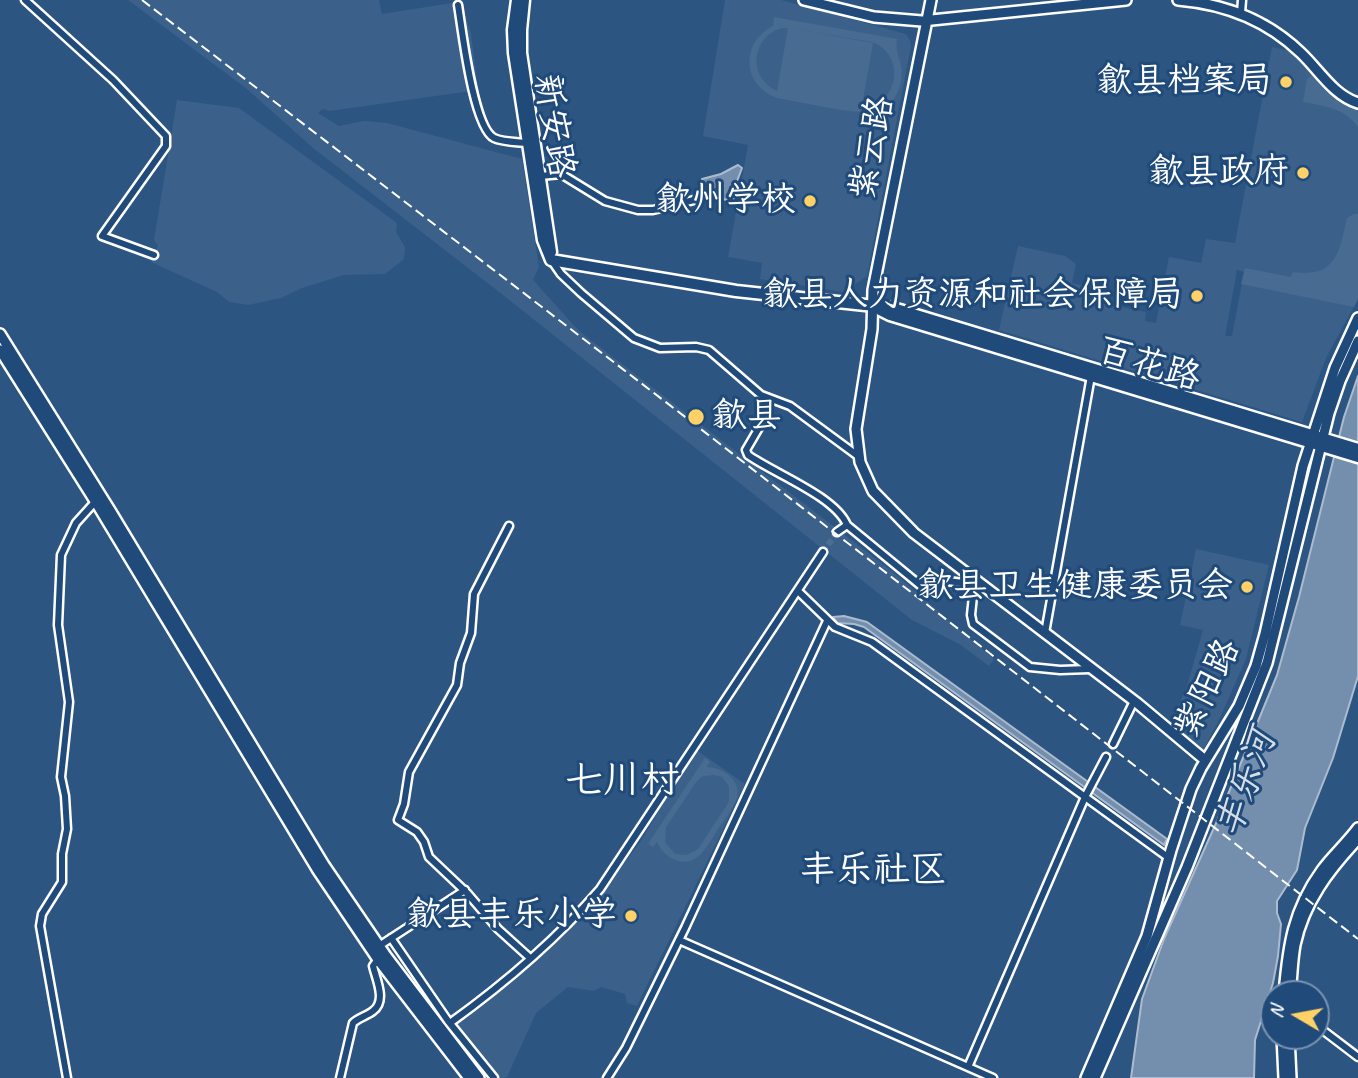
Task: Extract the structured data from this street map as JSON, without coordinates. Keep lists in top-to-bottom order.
{
  "streets": {
    "main road": [
      "新安路",
      "紫云路",
      "百花路",
      "紫阳路"
    ]
  },
  "crossings": [
    ["新安路", "紫云路"],
    ["新安路", "百花路"],
    ["紫云路", "百花路"],
    ["紫云路", "紫阳路"],
    ["百花路", "紫阳路"]
  ],
  "districts": ["七川村", "丰乐社区"],
  "water": ["丰乐河"],
  "places": [
    "歙县档案局",
    "歙县政府",
    "歙州学校",
    "歙县人力资源和社会保障局",
    "歙县",
    "歙县卫生健康委员会",
    "歙县丰乐小学"
  ],
  "north": "left"
}
